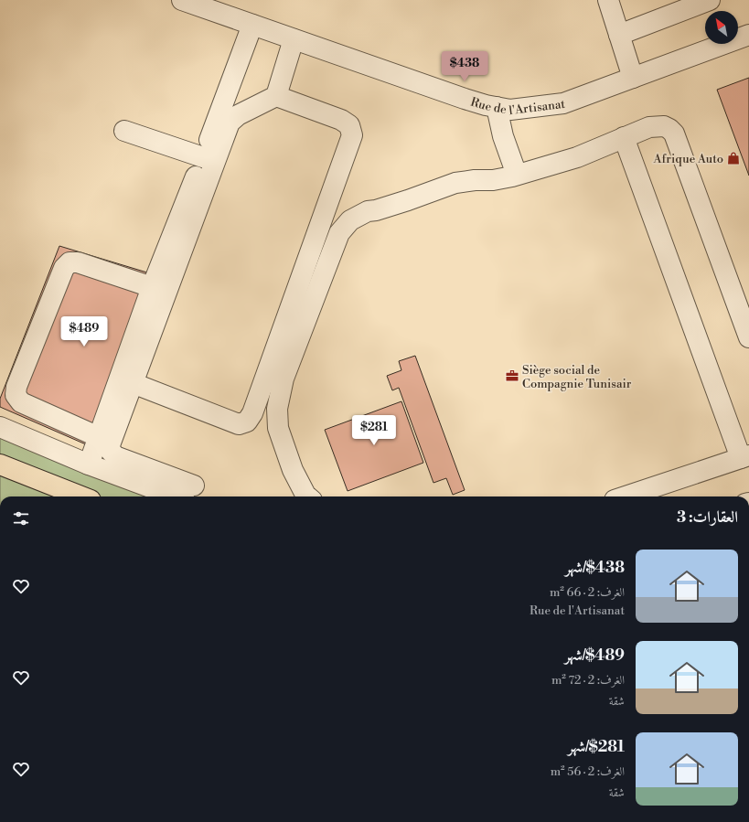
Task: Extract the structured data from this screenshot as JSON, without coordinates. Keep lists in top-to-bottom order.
{
  "streets": {
    "street": ["Rue de l'Artisanat"]
  },
  "places": {
    "shop": ["Afrique Auto"],
    "office": ["Siège social de Compagnie Tunisair"]
  },
  "north": "top left",
  "page": {
    "price": ["$438", "$489", "$281"],
    "heading": "العقارات: 3",
    "list": [
      {
        "name": "$438/شهر",
        "note": "الغرف: 2 · 66 m² · Rue de l'Artisanat"
      },
      {
        "name": "$489/شهر",
        "note": "الغرف: 2 · 72 m² · شقة"
      },
      {
        "name": "$281/شهر",
        "note": "الغرف: 2 · 56 m² · شقة"
      }
    ]
  }
}
